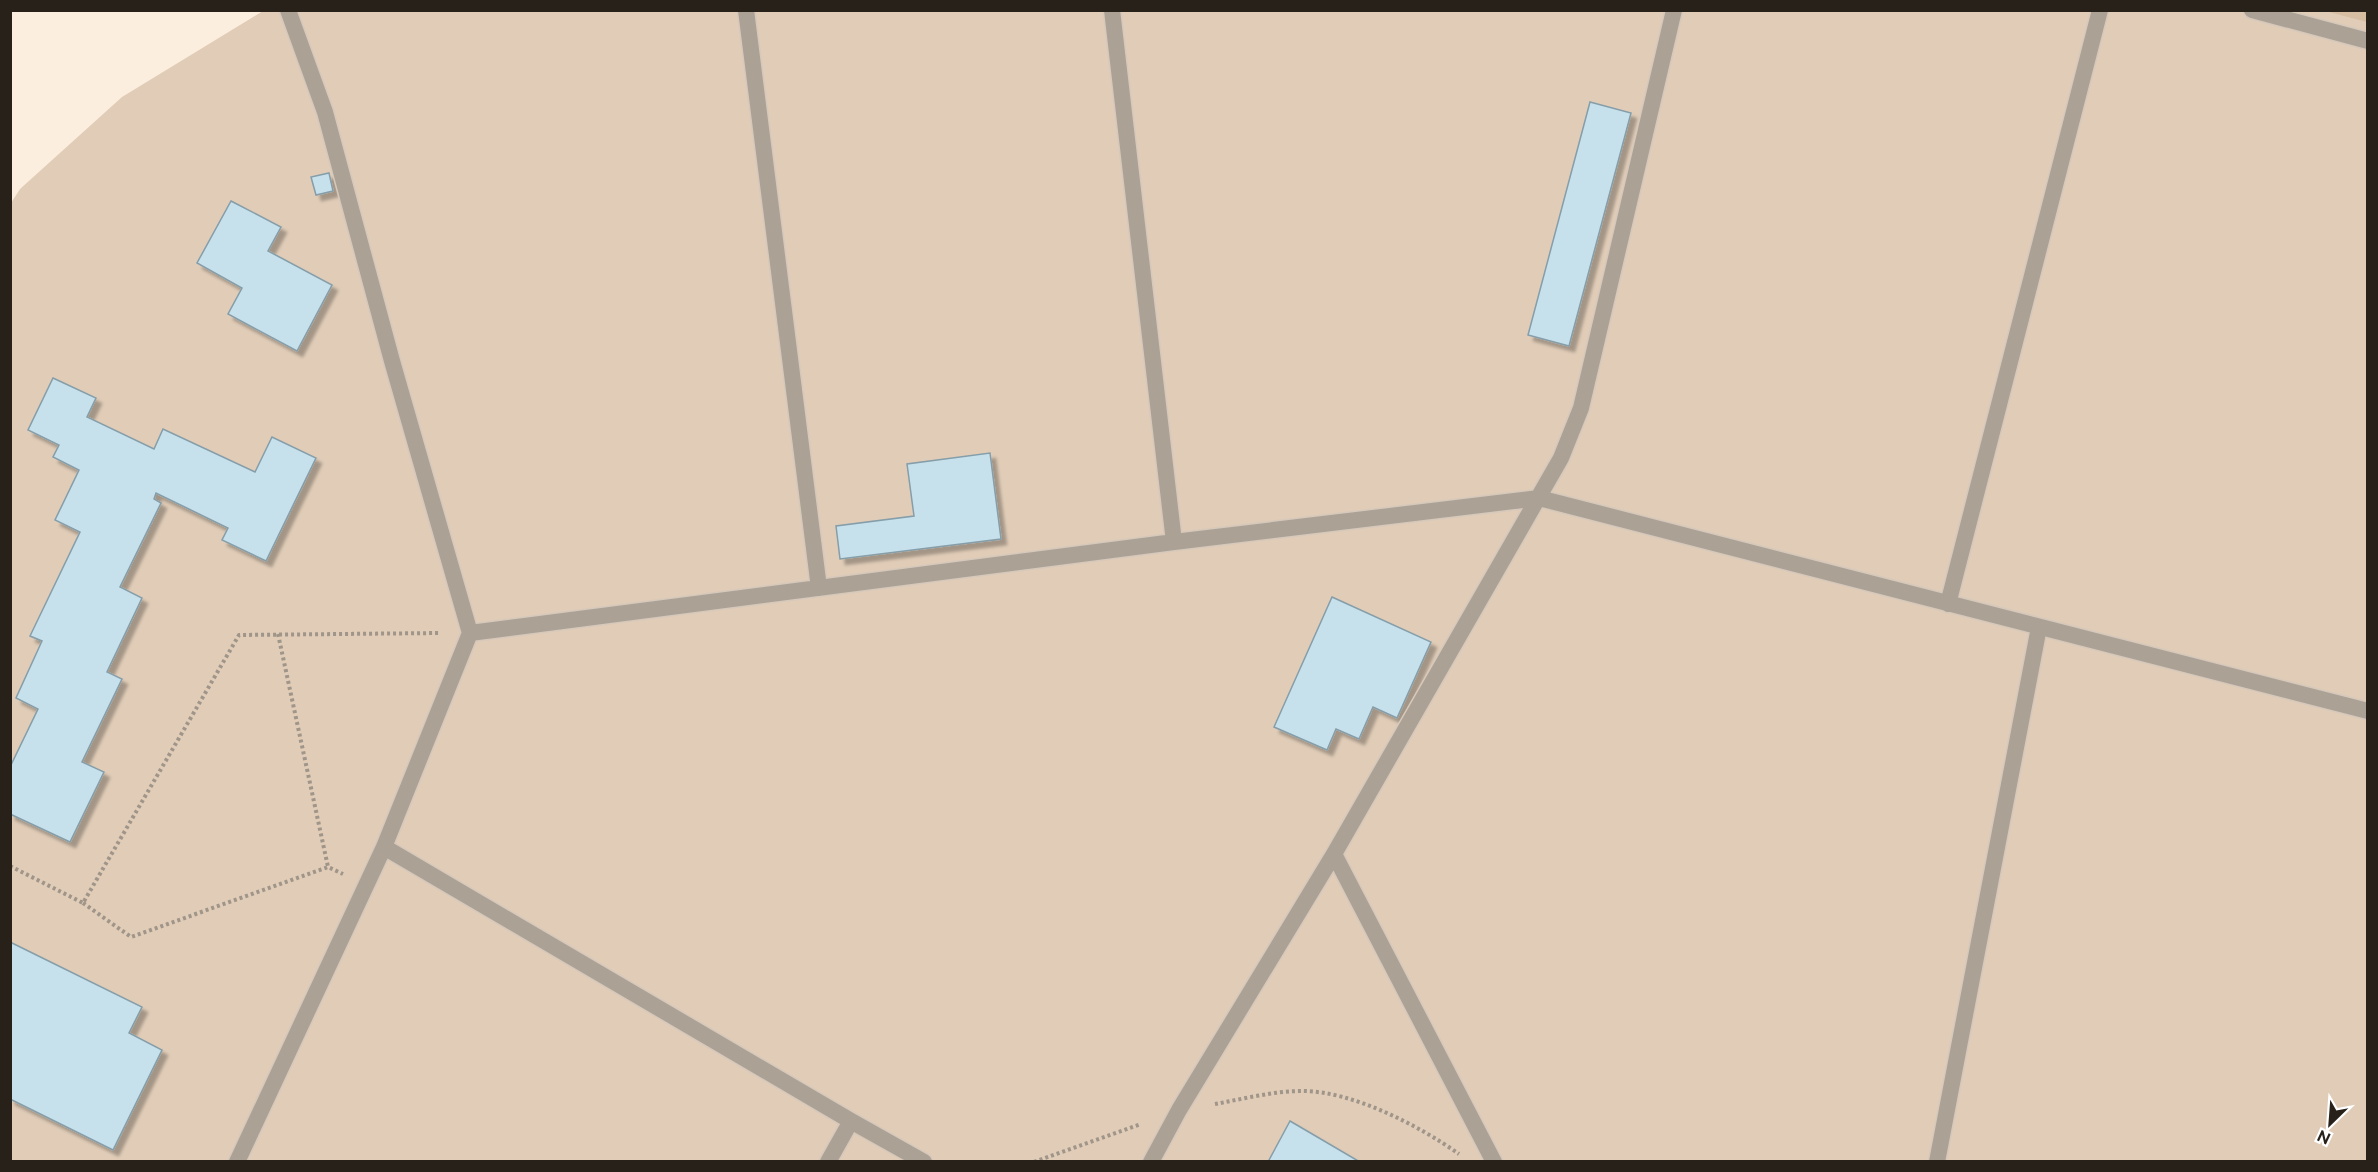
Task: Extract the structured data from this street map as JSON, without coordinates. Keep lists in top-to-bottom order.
{
  "north": "bottom left"
}
